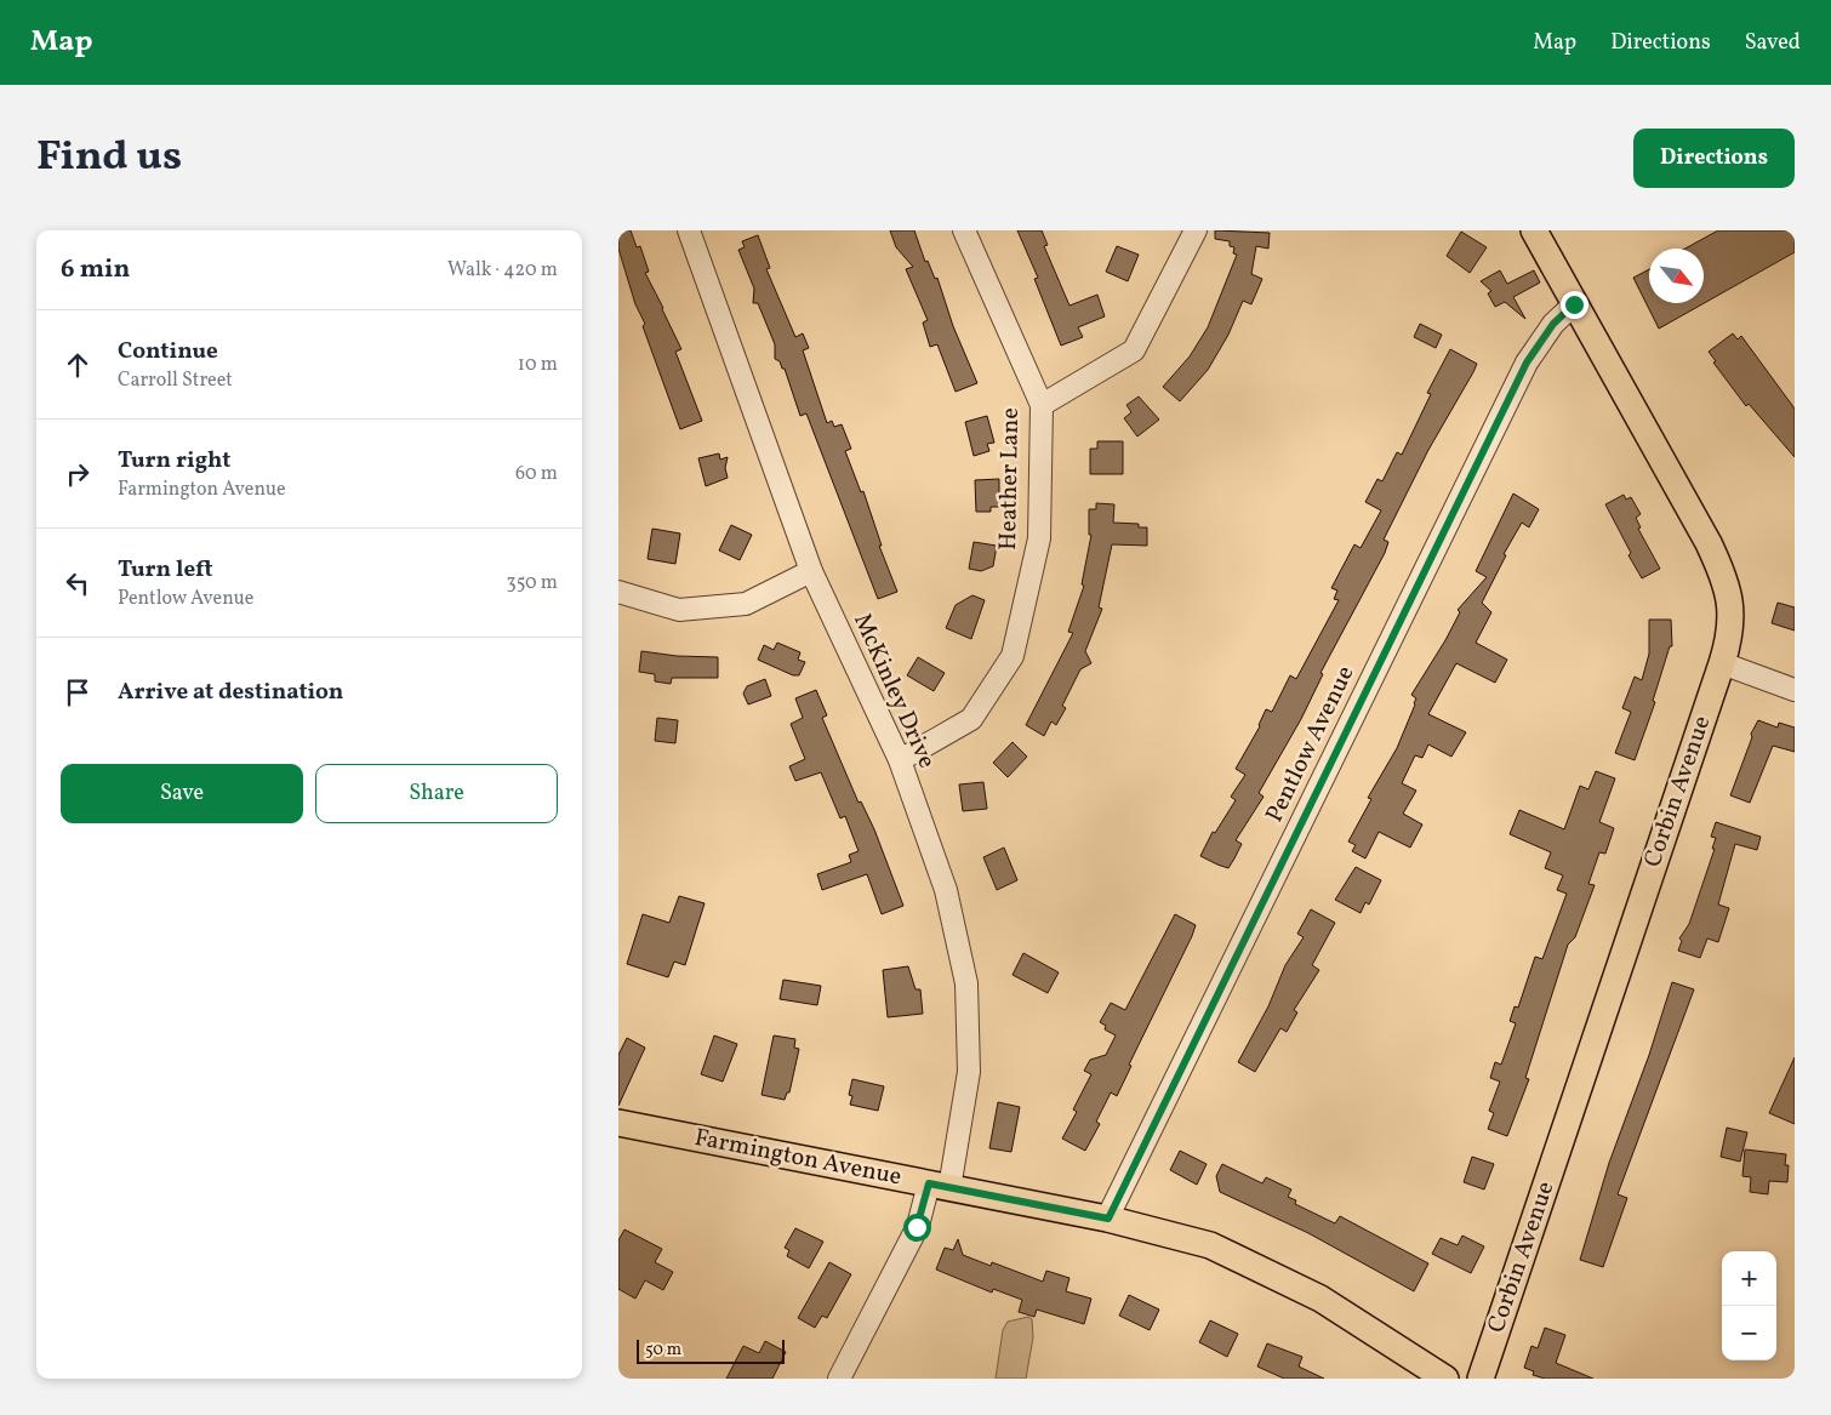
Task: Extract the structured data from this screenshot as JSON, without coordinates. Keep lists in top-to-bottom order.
{
  "streets": {
    "main road": ["Corbin Avenue", "Farmington Avenue"],
    "street": ["Heather Lane", "McKinley Drive", "Pentlow Avenue"]
  },
  "crossings": [
    ["Heather Lane", "McKinley Drive"],
    ["McKinley Drive", "Farmington Avenue"],
    ["Pentlow Avenue", "Corbin Avenue"],
    ["Pentlow Avenue", "Farmington Avenue"]
  ],
  "scale_bar": "50 m",
  "north": "bottom right",
  "page": {
    "header": "Map",
    "nav": ["Map", "Directions", "Saved"],
    "title": "Find us",
    "buttons": [
      "Directions",
      ["Save", "Share"]
    ],
    "heading": ["6 min", "Walk · 420 m"],
    "list": [
      ["Continue", "Carroll Street", "10 m"],
      ["Turn right", "Farmington Avenue", "60 m"],
      ["Turn left", "Pentlow Avenue", "350 m"],
      "Arrive at destination"
    ],
    "map_buttons": ["+", "−"],
    "scale": "50 m"
  }
}
